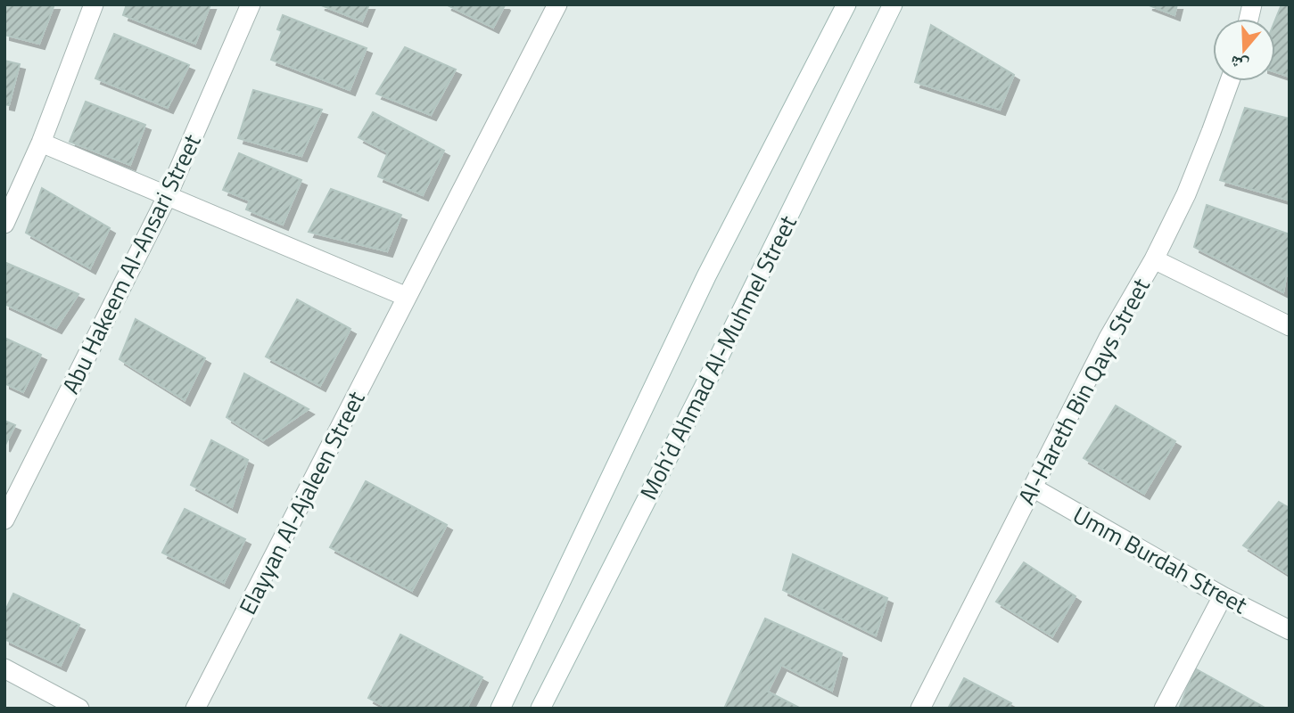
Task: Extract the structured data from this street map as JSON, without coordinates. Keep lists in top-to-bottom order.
{
  "streets": {
    "street": [
      "Abu Hakeem Al-Ansari Street",
      "Moh’d Ahmad Al-Muhmel Street",
      "Al-Hareth Bin Qays Street",
      "Elayyan Al-Ajaleen Street",
      "Umm Burdah Street"
    ]
  },
  "crossings": [
    ["Al-Hareth Bin Qays Street", "Umm Burdah Street"]
  ],
  "north": "bottom"
}
